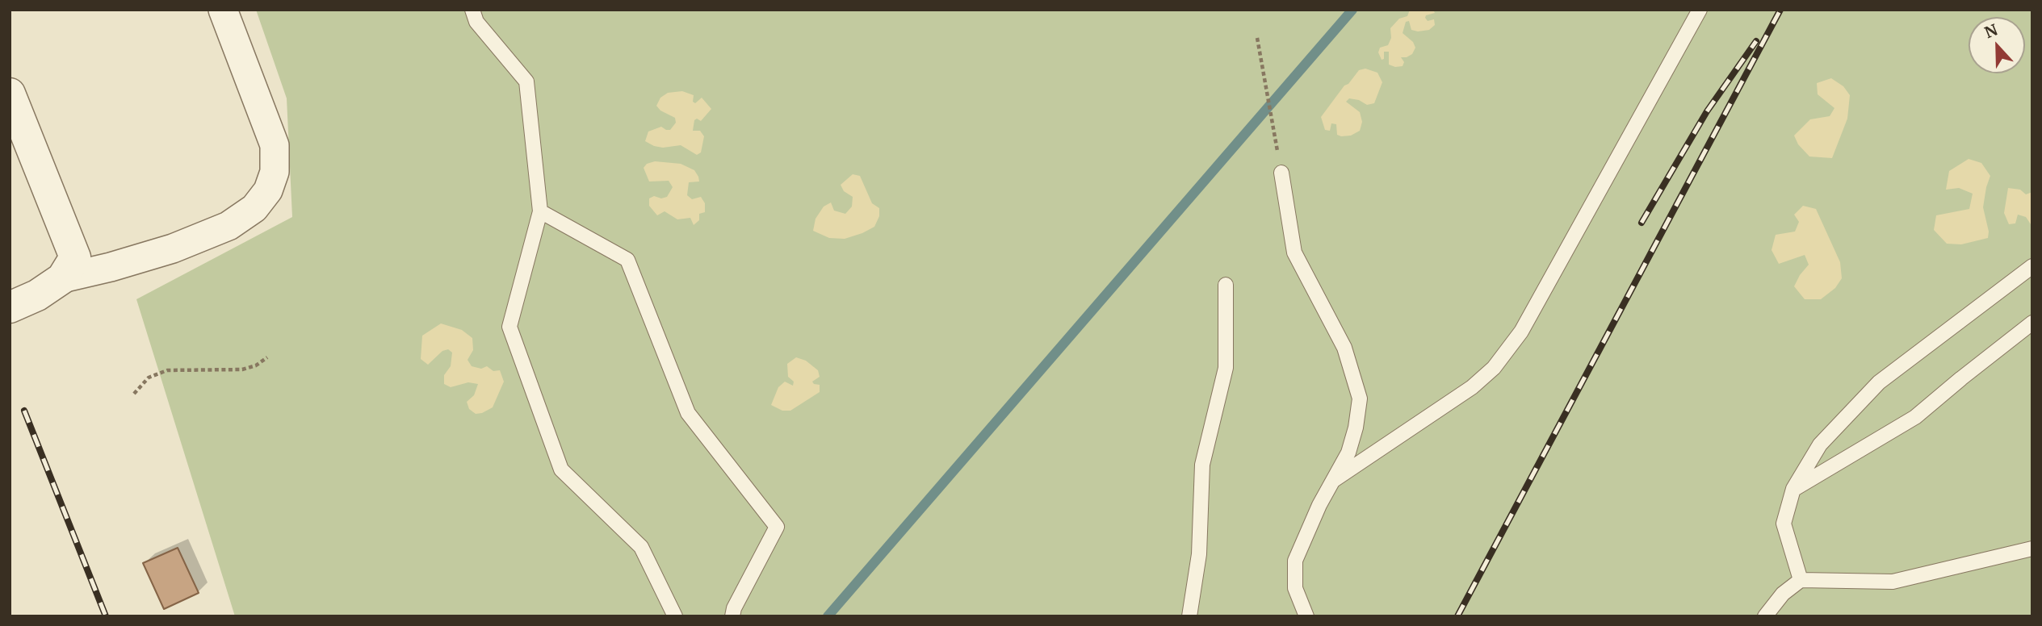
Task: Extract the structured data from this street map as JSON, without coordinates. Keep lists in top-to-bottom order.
{
  "north": "top"
}
